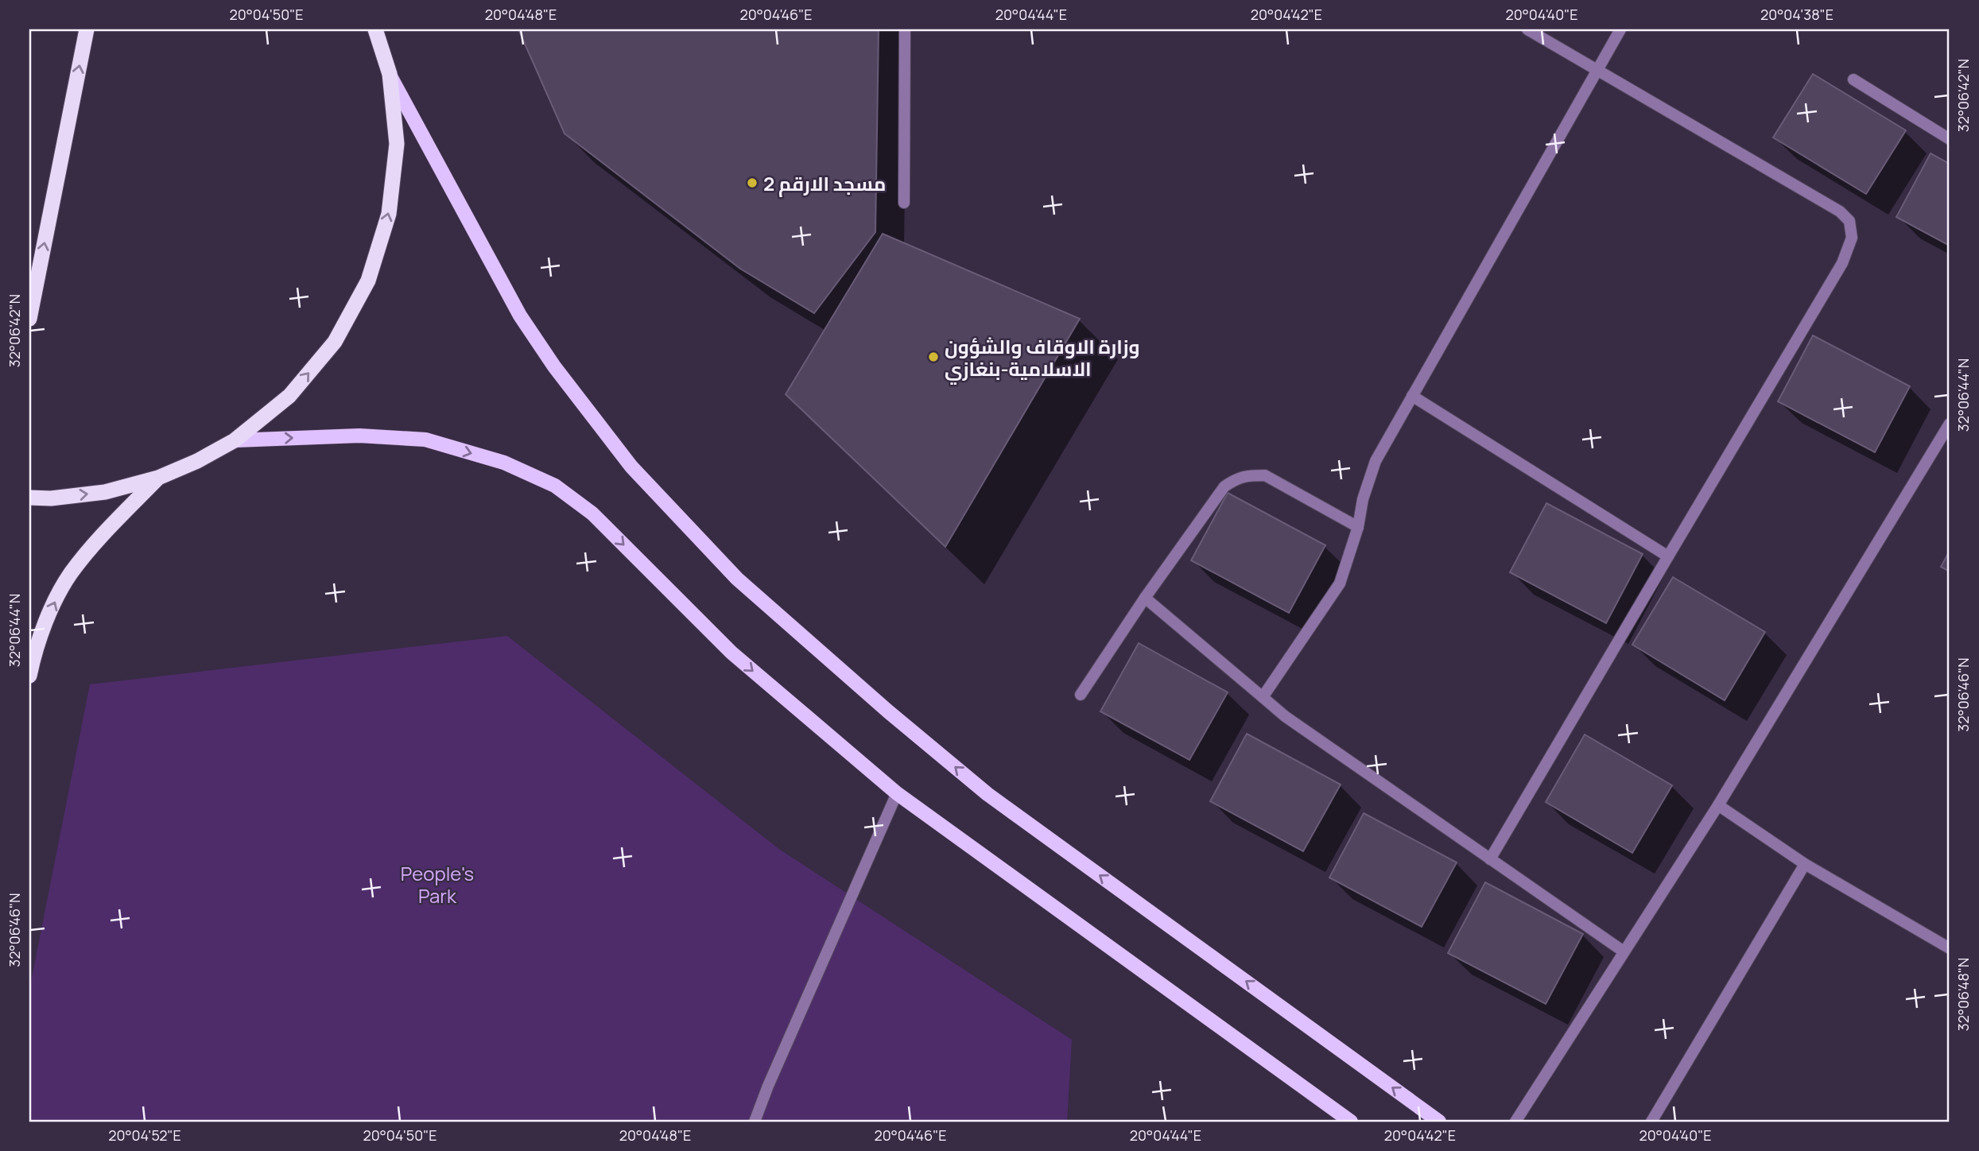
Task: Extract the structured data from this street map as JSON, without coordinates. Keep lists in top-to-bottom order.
{
  "parks": ["People's Park"],
  "places": ["مسجد الارقم 2", "وزارة الاوقاف والشؤون الاسلامية-بنغازي"],
  "coordinates": [
    "20°04'50\"E",
    "20°04'48\"E",
    "20°04'46\"E",
    "20°04'44\"E",
    "20°04'42\"E",
    "20°04'40\"E",
    "20°04'38\"E",
    "32°06'42\"N",
    "32°06'44\"N",
    "32°06'46\"N",
    "32°06'48\"N",
    "20°04'52\"E"
  ]
}
